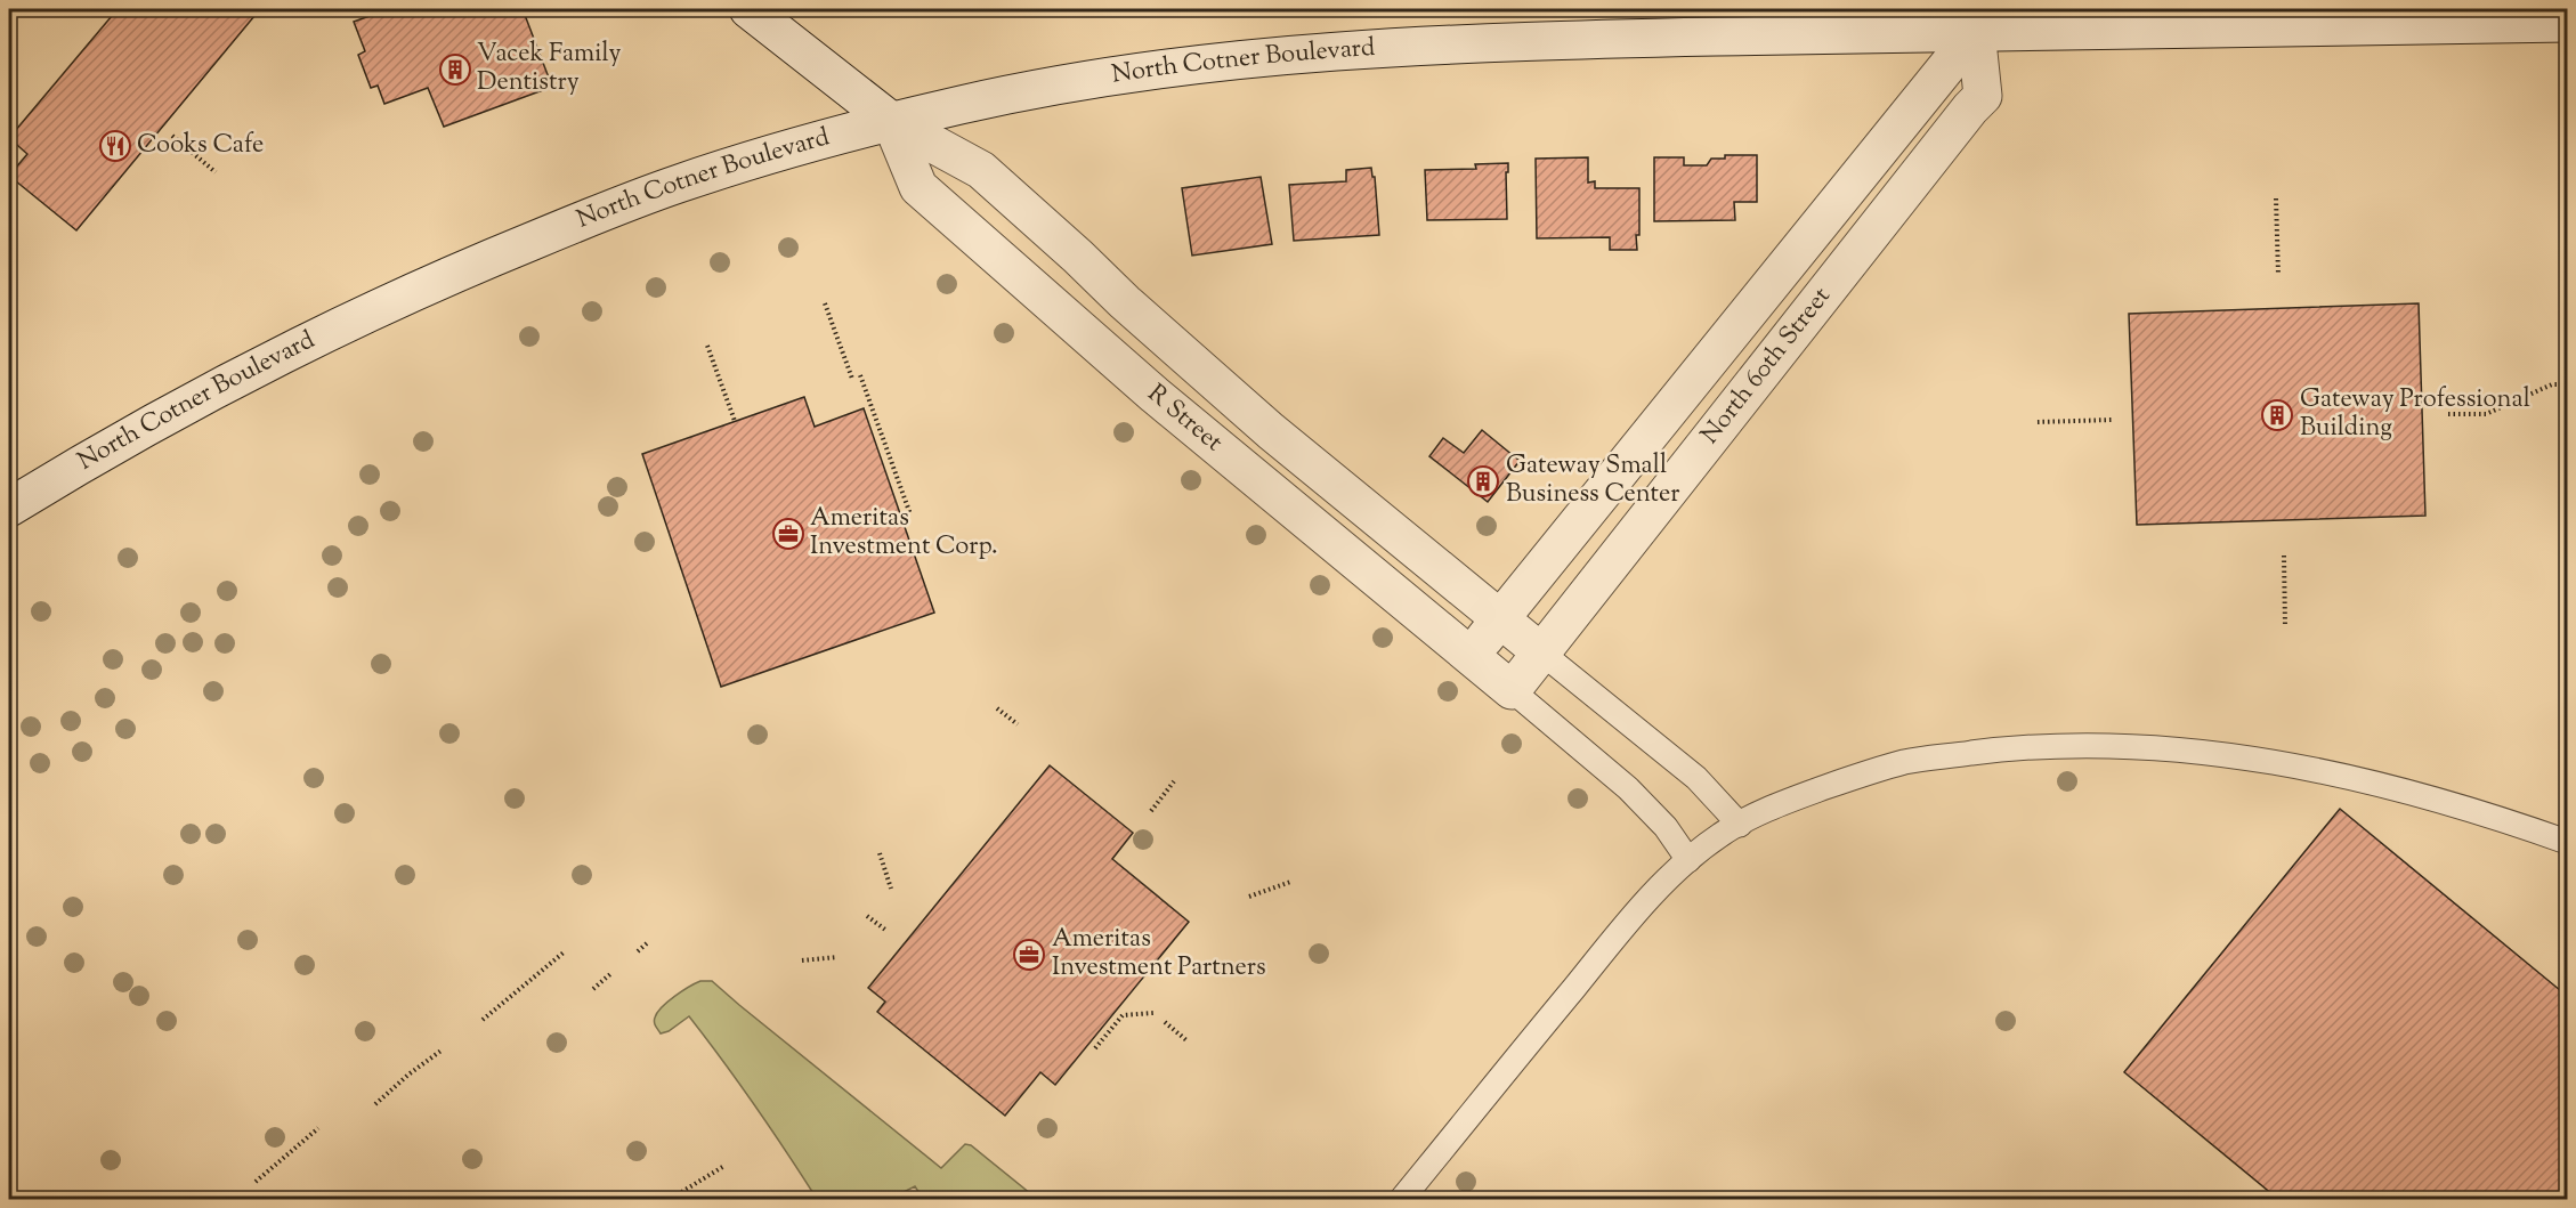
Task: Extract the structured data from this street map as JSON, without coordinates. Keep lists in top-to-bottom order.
{
  "streets": {
    "street": ["North Cotner Boulevard", "North 60th Street", "R Street"]
  },
  "crossings": [
    ["North Cotner Boulevard", "North 60th Street"],
    ["North Cotner Boulevard", "R Street"],
    ["North 60th Street", "R Street"]
  ],
  "places": {
    "building": ["Vacek Family Dentistry", "Gateway Professional Building", "Gateway Small Business Center"],
    "restaurant": ["Cooks Cafe"],
    "office": ["Ameritas Investment Corp.", "Ameritas Investment Partners"]
  }
}
